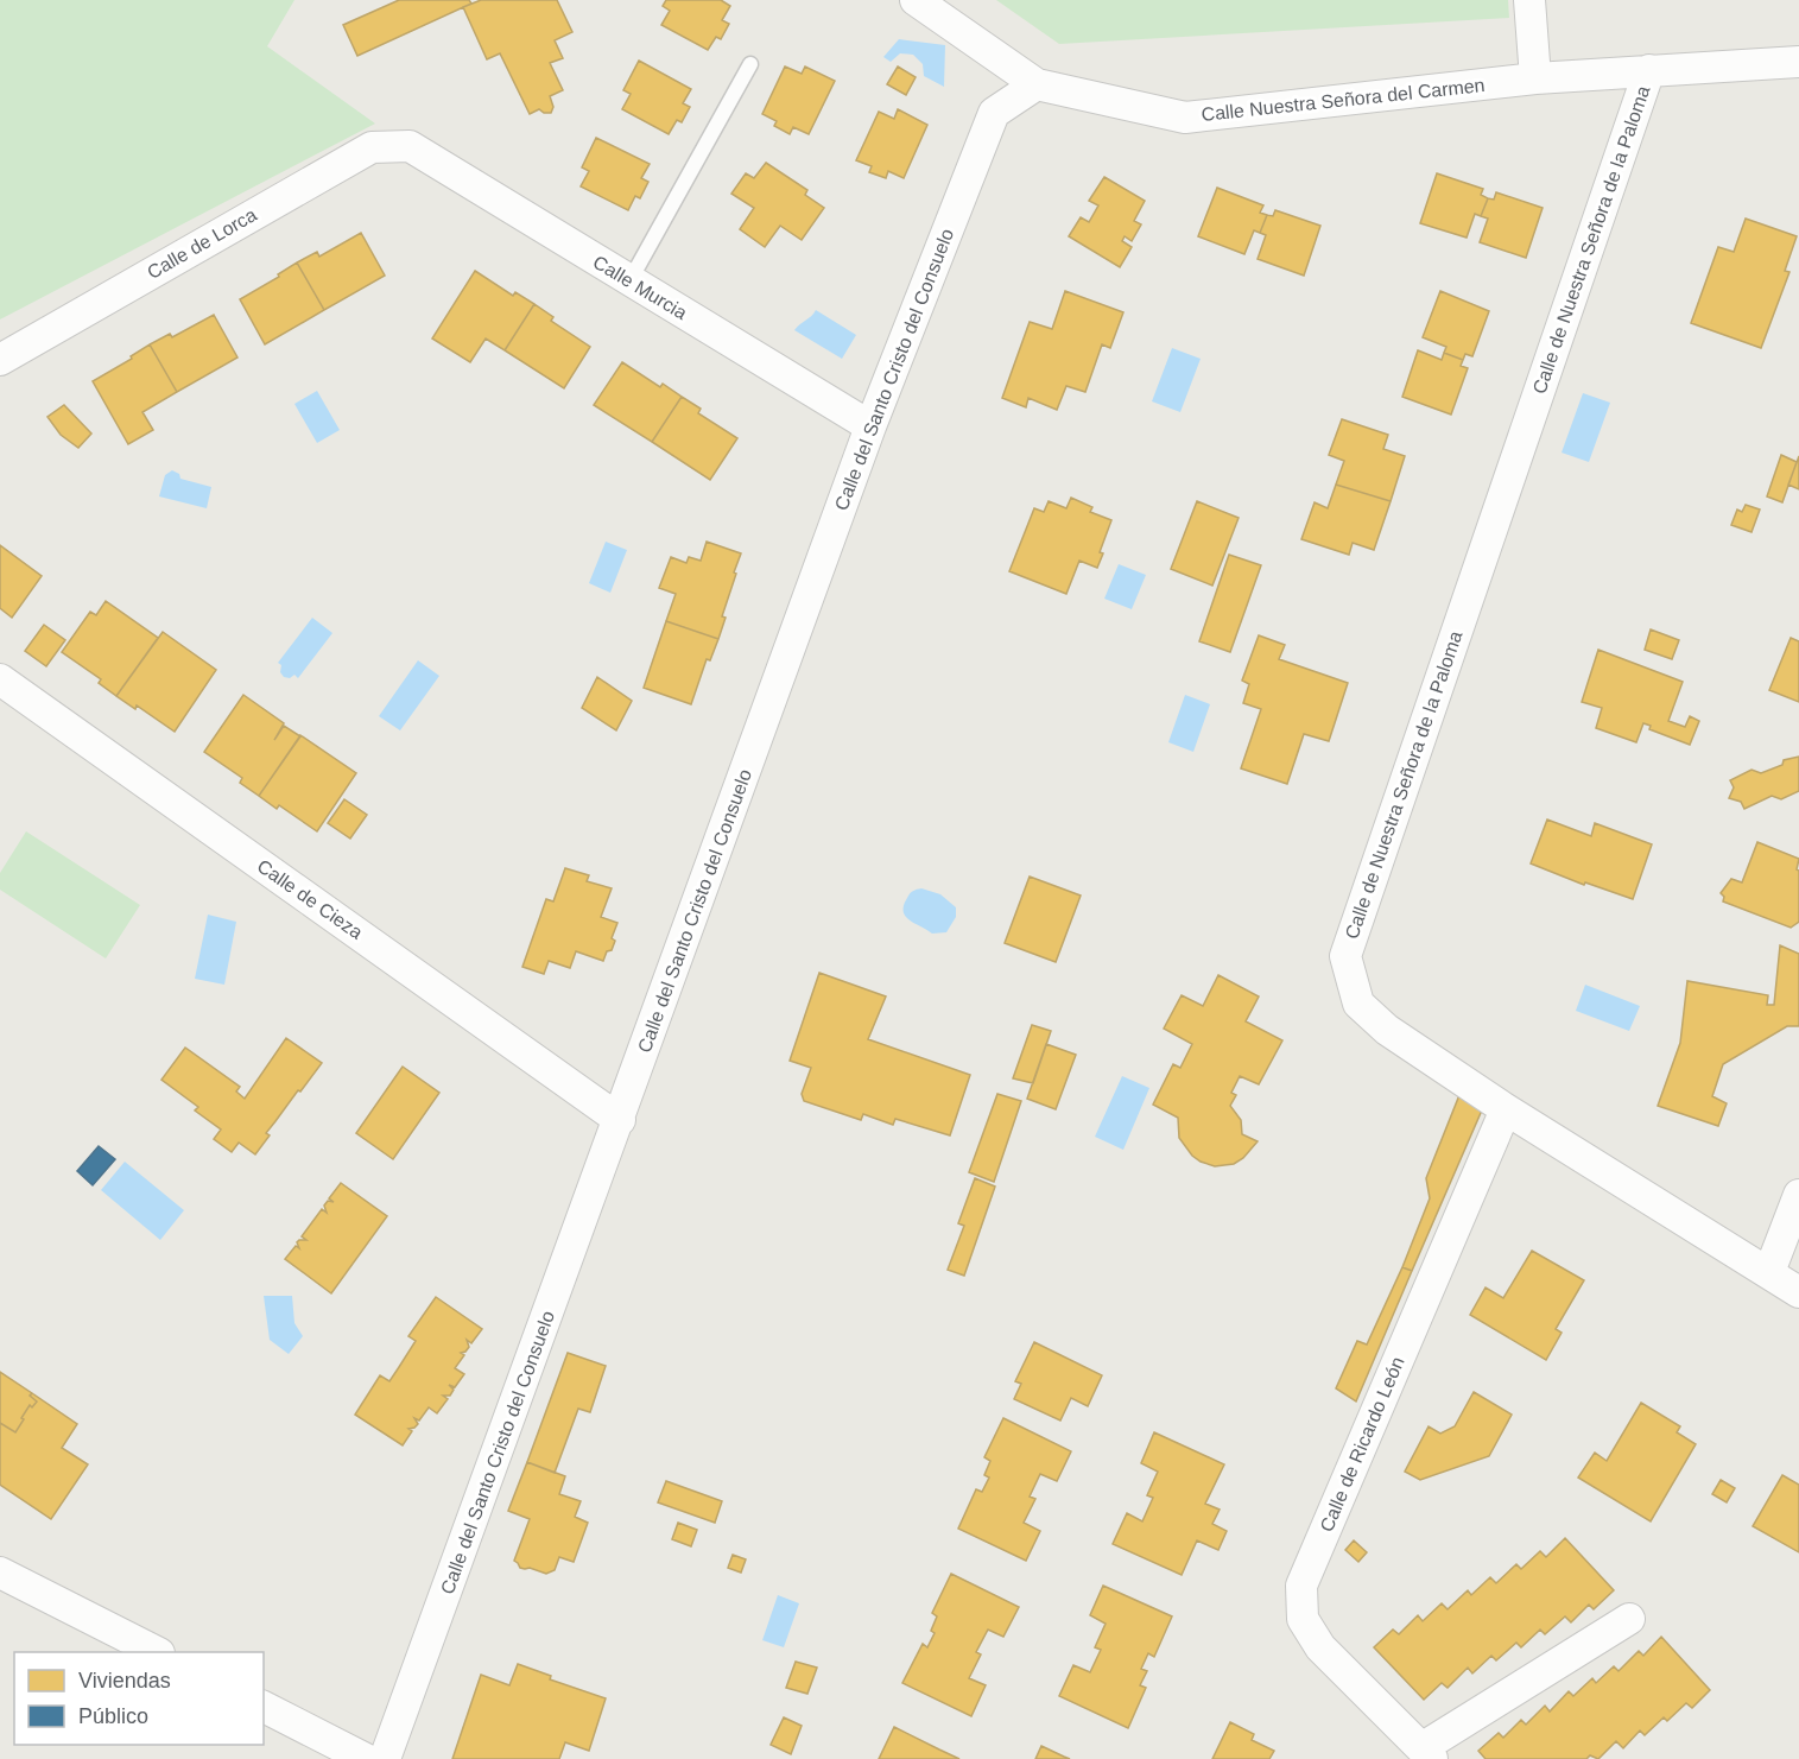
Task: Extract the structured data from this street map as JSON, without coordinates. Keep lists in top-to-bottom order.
{
  "streets": {
    "street": [
      "Calle Nuestra Señora del Carmen",
      "Calle de Nuestra Señora de la Paloma",
      "Calle de Lorca",
      "Calle Murcia",
      "Calle del Santo Cristo del Consuelo",
      "Calle de Cieza",
      "Calle de Ricardo León"
    ]
  },
  "crossings": [
    ["Calle Nuestra Señora del Carmen", "Calle de Nuestra Señora de la Paloma"],
    ["Calle Nuestra Señora del Carmen", "Calle del Santo Cristo del Consuelo"],
    ["Calle de Nuestra Señora de la Paloma", "Calle de Ricardo León"],
    ["Calle de Lorca", "Calle Murcia"],
    ["Calle Murcia", "Calle del Santo Cristo del Consuelo"],
    ["Calle del Santo Cristo del Consuelo", "Calle de Cieza"]
  ],
  "legend": ["Viviendas", "Público"]
}
